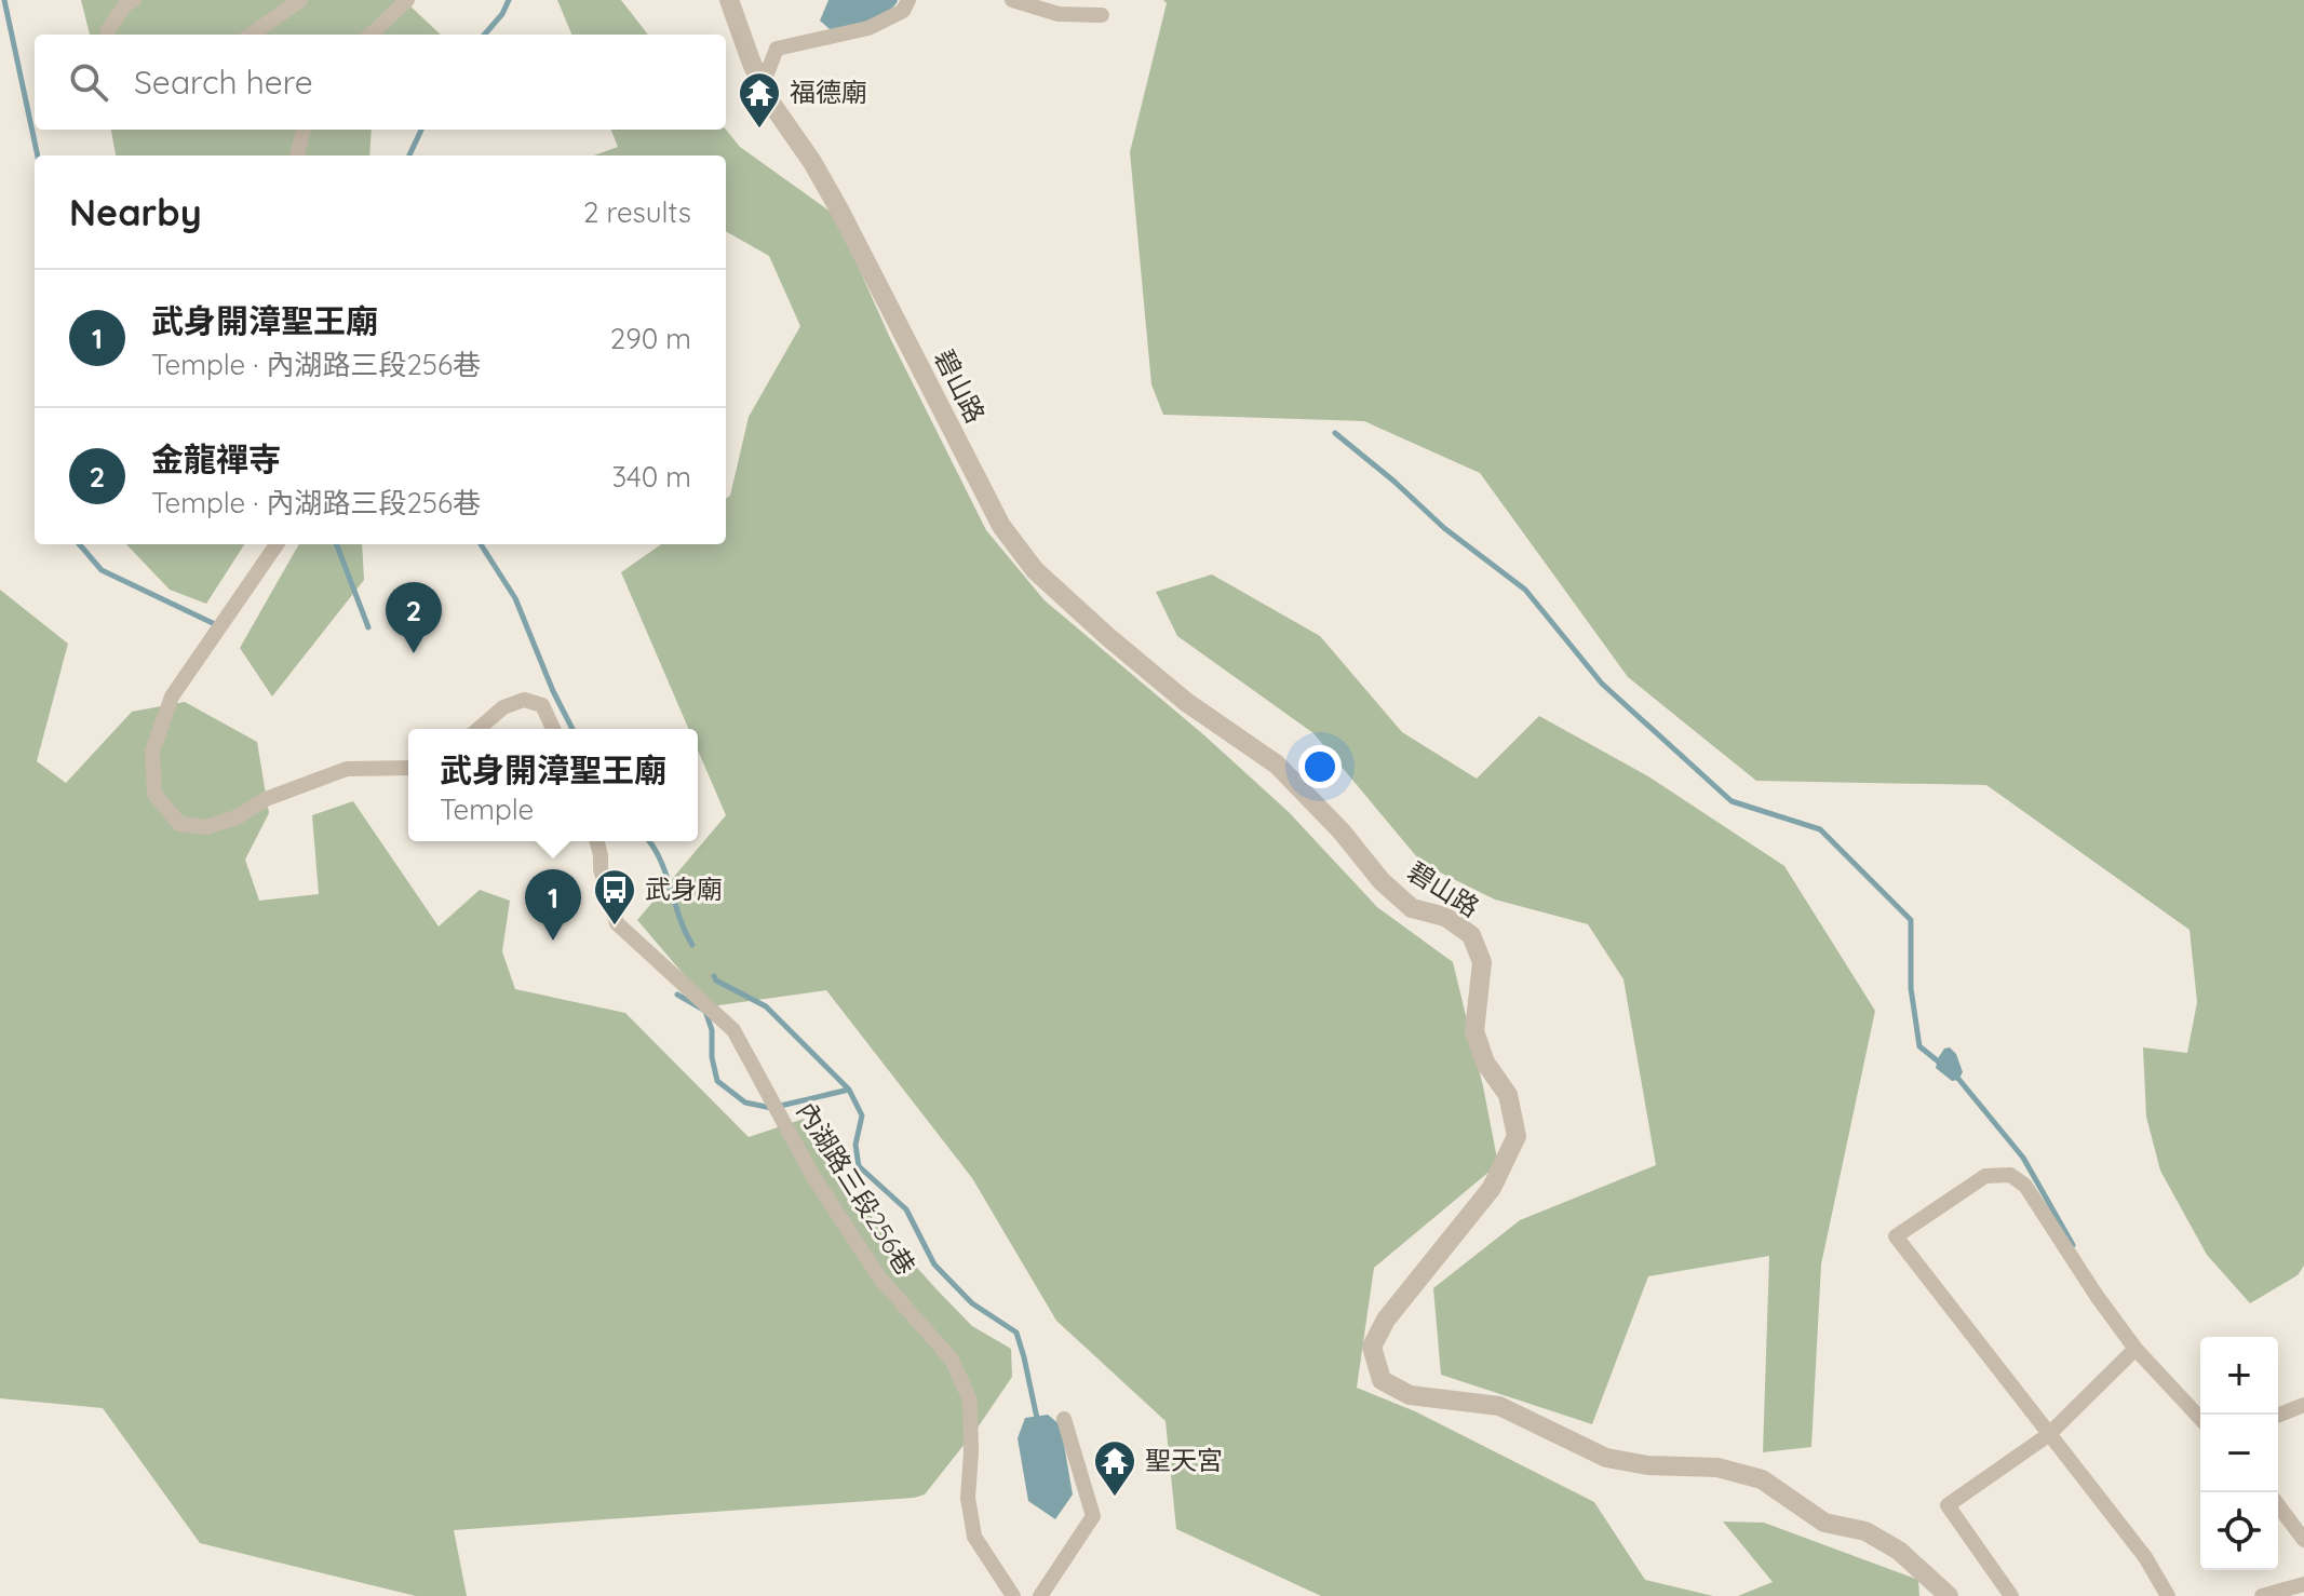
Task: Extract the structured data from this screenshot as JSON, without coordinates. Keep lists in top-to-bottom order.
{
  "streets": {
    "street": ["碧山路", "內湖路三段256巷"]
  },
  "places": {
    "temple": ["福德廟", "聖天宮"],
    "bus stop": ["武身廟"]
  },
  "page": {
    "search": "Search here",
    "heading": ["Nearby", "2 results"],
    "list": [
      {
        "mark": "1",
        "name": "武身開漳聖王廟",
        "note": "Temple · 內湖路三段256巷",
        "value": "290 m"
      },
      {
        "mark": "2",
        "name": "金龍禪寺",
        "note": "Temple · 內湖路三段256巷",
        "value": "340 m"
      }
    ],
    "pins": ["2", "1"],
    "popup": ["武身開漳聖王廟", "Temple"],
    "map_buttons": ["+", "−"]
  }
}
